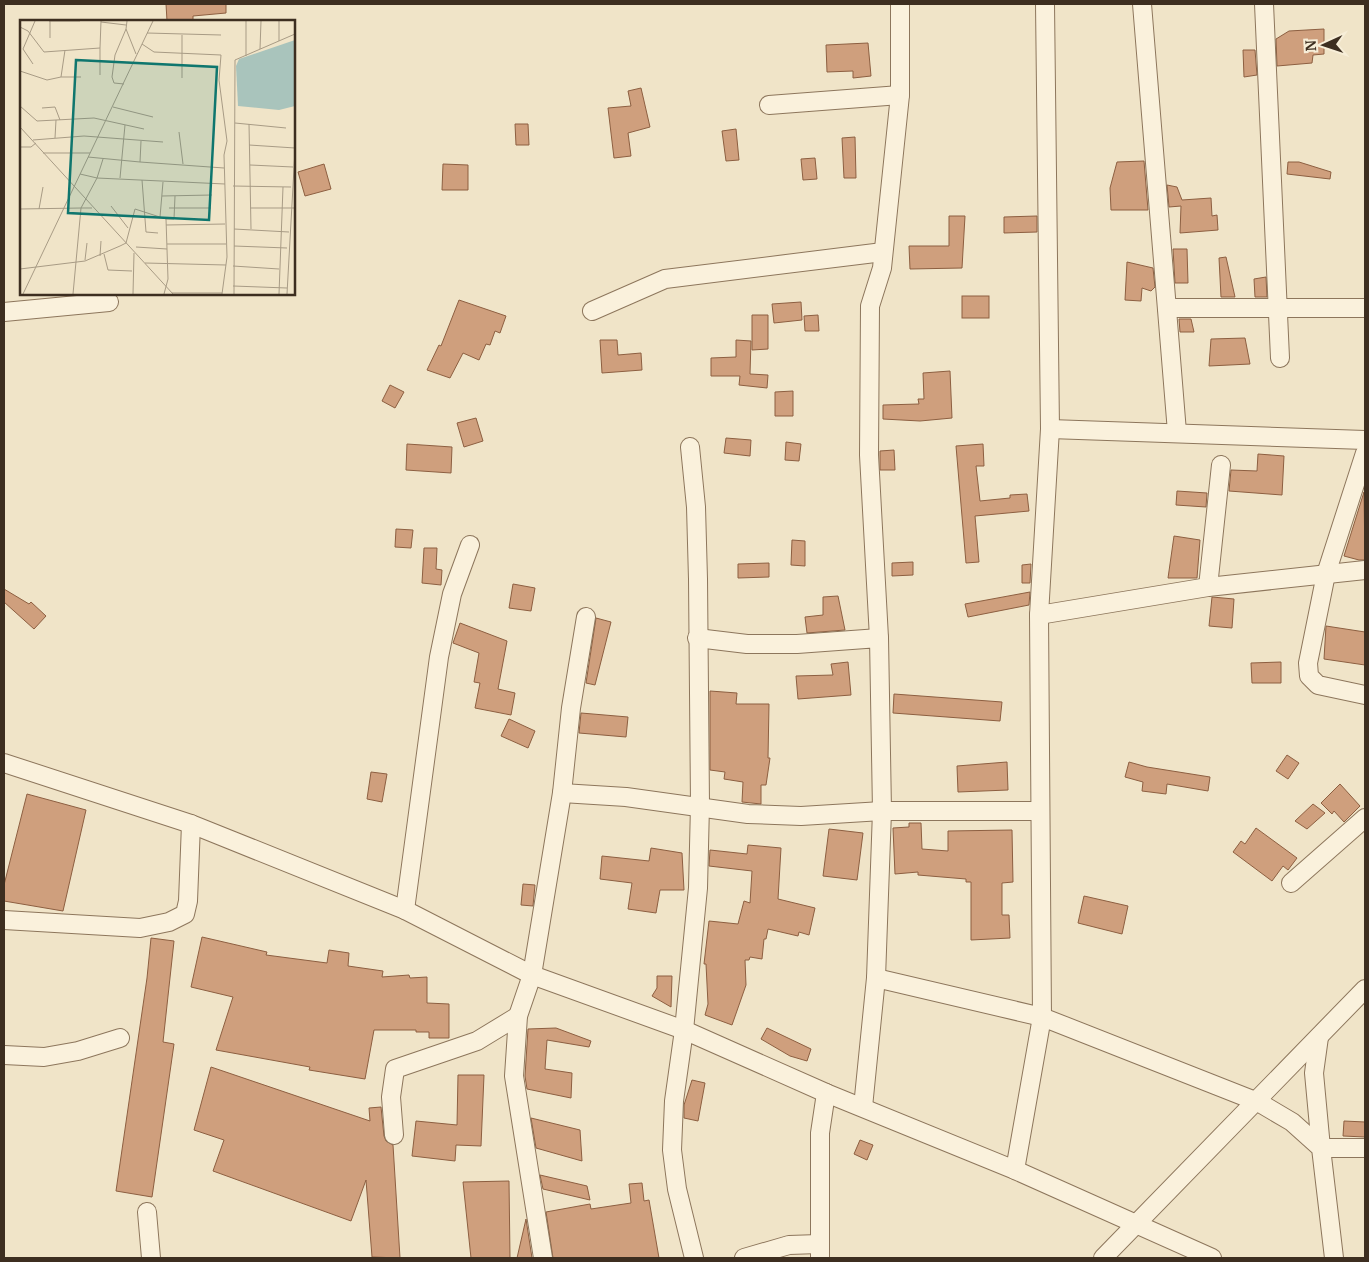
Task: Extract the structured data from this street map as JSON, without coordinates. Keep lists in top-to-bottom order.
{
  "north": "left"
}
